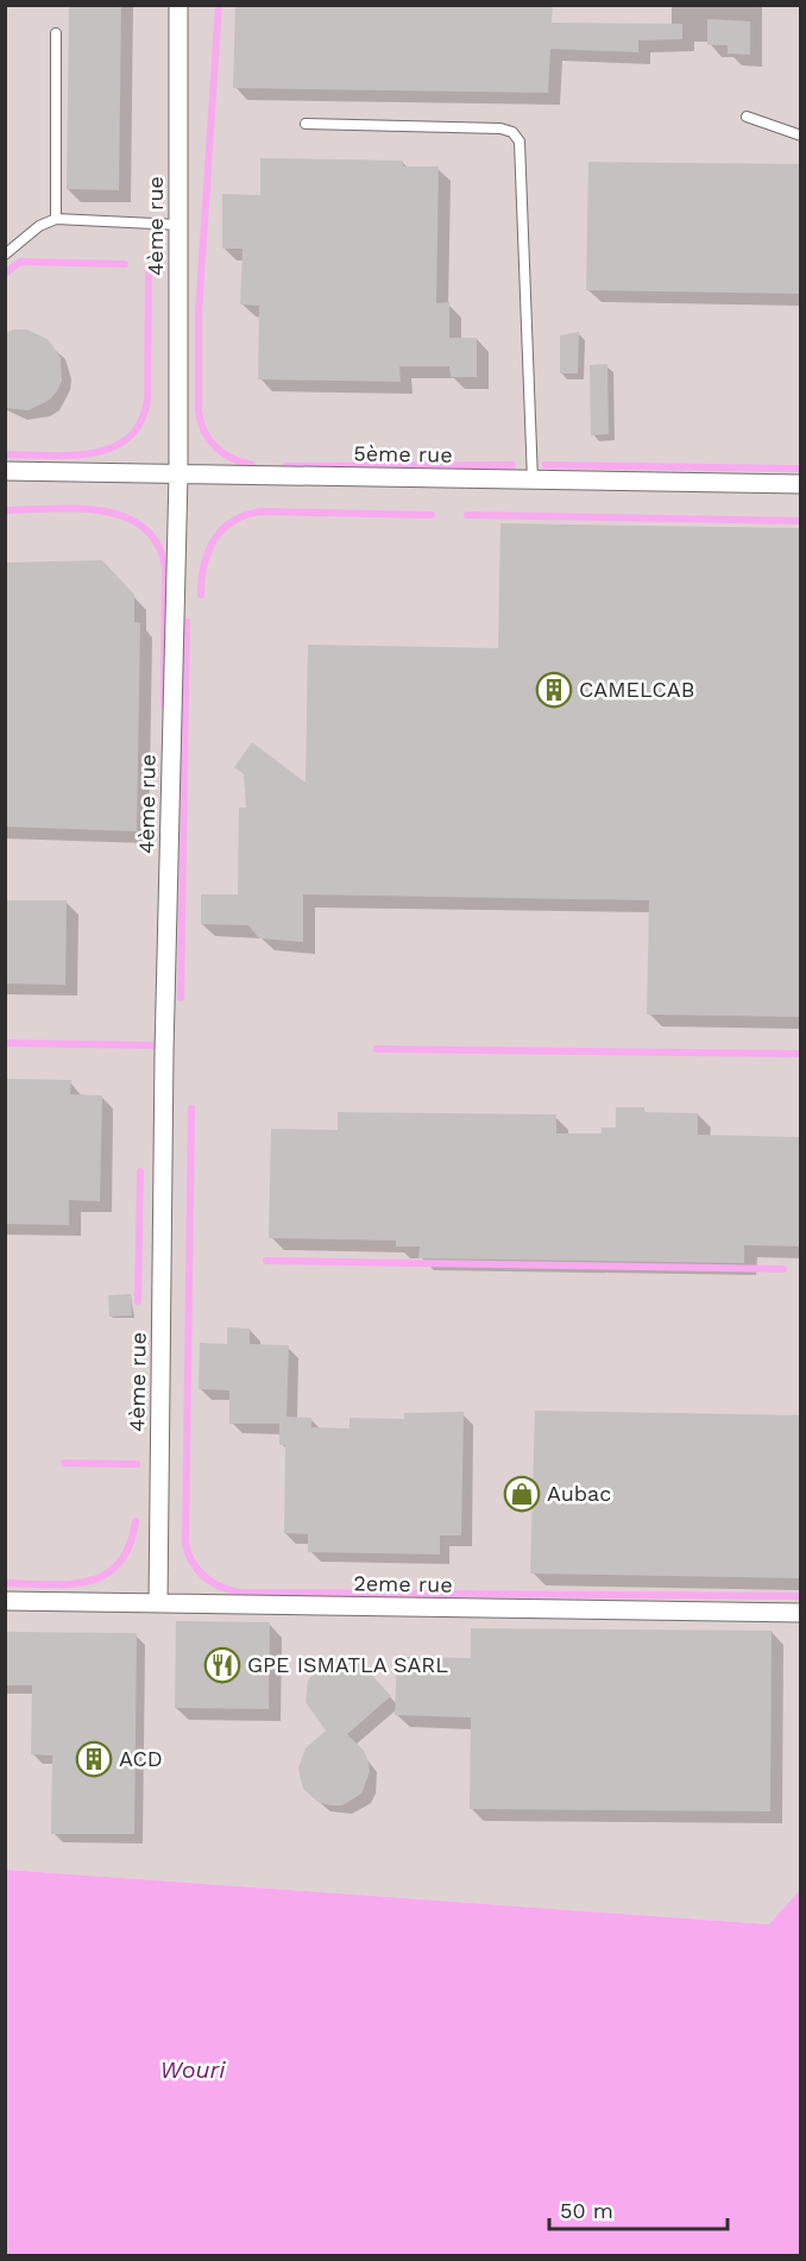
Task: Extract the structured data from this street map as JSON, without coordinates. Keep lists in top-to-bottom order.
{
  "streets": {
    "street": ["4ème rue", "5ème rue", "2eme rue"]
  },
  "crossings": [
    ["4ème rue", "5ème rue"],
    ["4ème rue", "2eme rue"]
  ],
  "water": ["Wouri"],
  "places": {
    "building": ["CAMELCAB", "ACD"],
    "shop": ["Aubac"],
    "restaurant": ["GPE ISMATLA SARL"]
  },
  "scale_bar": "50 m"
}
